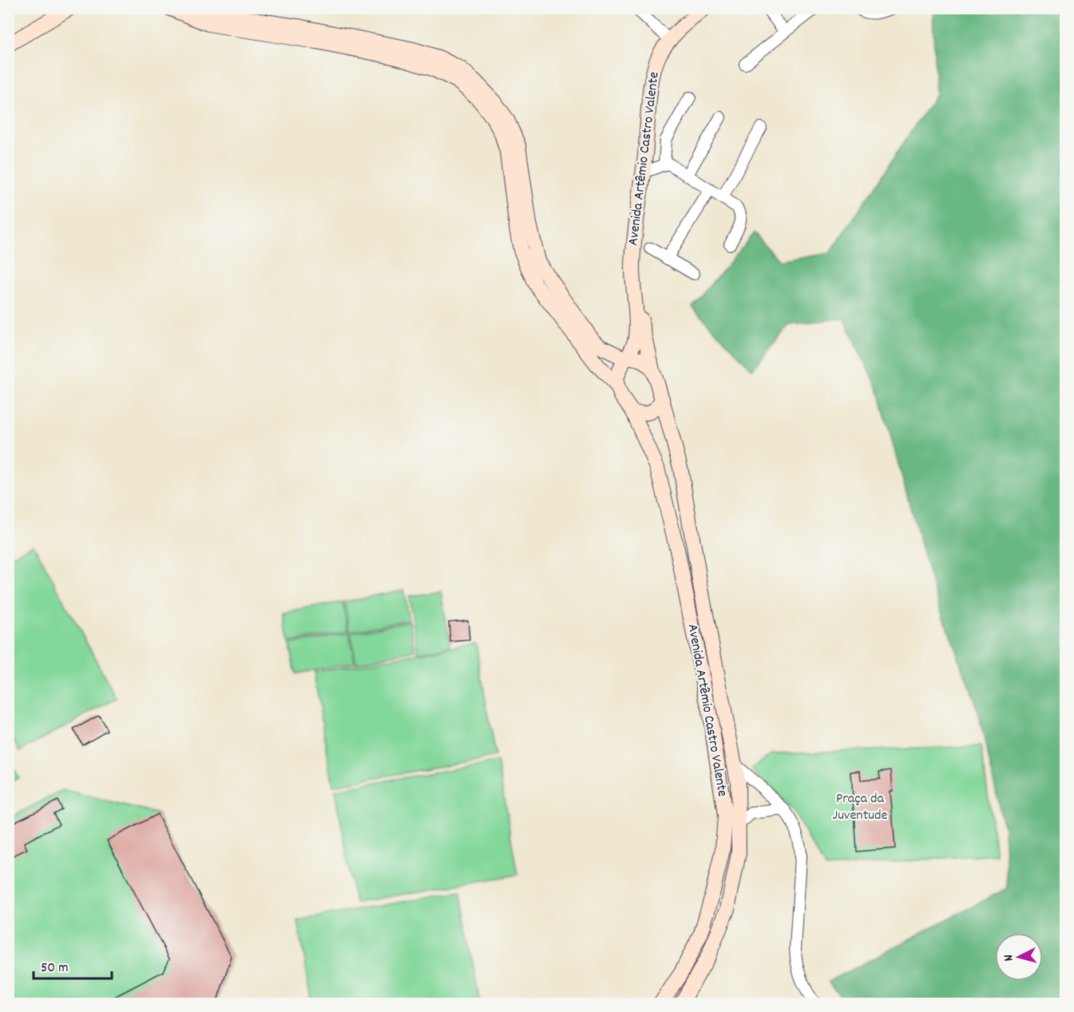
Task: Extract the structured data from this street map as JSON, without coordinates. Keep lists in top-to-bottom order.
{
  "streets": {
    "main road": ["Avenida Artêmio Castro Valente"]
  },
  "parks": ["Praça da Juventude"],
  "scale_bar": "50 m",
  "north": "left"
}
